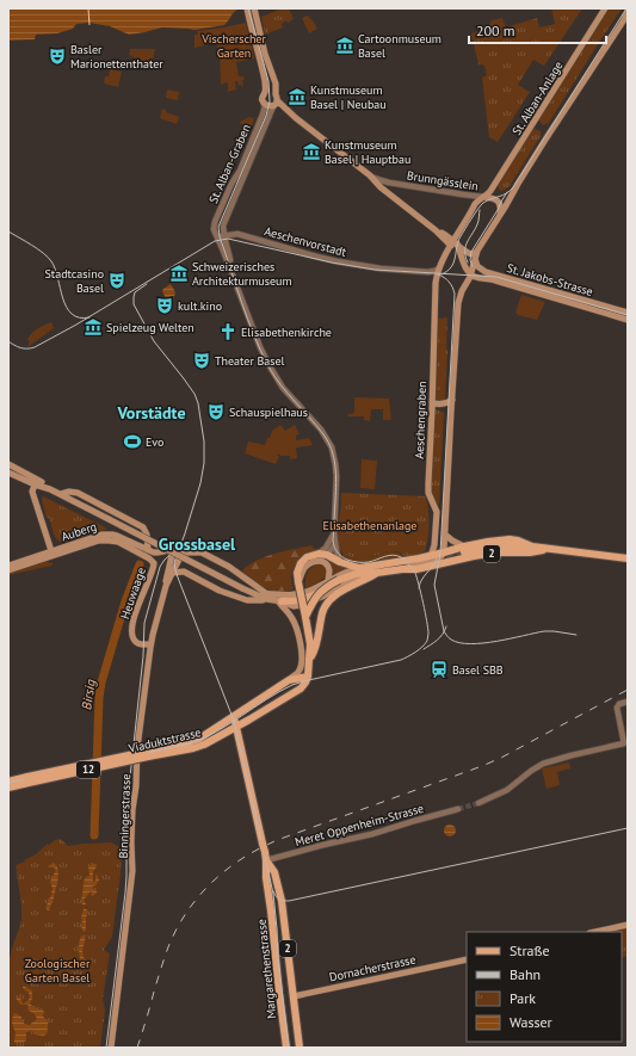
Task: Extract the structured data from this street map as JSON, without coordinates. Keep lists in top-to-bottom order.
{
  "streets": {
    "main road": [
      "St. Alban-Anlage",
      "St. Jakobs-Strasse",
      "Aeschengraben",
      "Auberg",
      "2",
      "Heuwaage",
      "Viaduktstrasse",
      "12",
      "Binningerstrasse",
      "Dornacherstrasse",
      "Margarethenstrasse"
    ],
    "street": [
      "St. Alban-Graben",
      "Brunngässlein",
      "Aeschenvorstadt",
      "Meret Oppenheim-Strasse"
    ]
  },
  "crossings": [
    ["St. Alban-Anlage", "Brunngässlein"],
    ["St. Alban-Anlage", "Aeschengraben"],
    ["St. Alban-Graben", "Aeschenvorstadt"],
    ["Aeschenvorstadt", "Aeschengraben"],
    ["Auberg", "Heuwaage"],
    ["2", "Viaduktstrasse"],
    ["2", "Margarethenstrasse"],
    ["Heuwaage", "Binningerstrasse"],
    ["Viaduktstrasse", "Margarethenstrasse"],
    ["Meret Oppenheim-Strasse", "Margarethenstrasse"],
    ["Dornacherstrasse", "Margarethenstrasse"]
  ],
  "districts": ["Vorstädte", "Grossbasel"],
  "water": ["Birsig"],
  "parks": ["Vischerscher Garten", "Elisabethenanlage", "Zoologischer Garten Basel"],
  "places": {
    "museum": [
      "Cartoonmuseum Basel",
      "Kunstmuseum Basel | Neubau",
      "Kunstmuseum Basel | Hauptbau",
      "Schweizerisches Architekturmuseum",
      "Spielzeug Welten"
    ],
    "theatre": [
      "Basler Marionettenthater",
      "Stadtcasino Basel",
      "kult.kino",
      "Theater Basel",
      "Schauspielhaus"
    ],
    "church": ["Elisabethenkirche"],
    "sports": ["Evo"],
    "station": ["Basel SBB"]
  },
  "legend": [
    "Straße",
    "Bahn",
    "Park",
    "Wasser"
  ],
  "scale_bar": "200 m"
}
